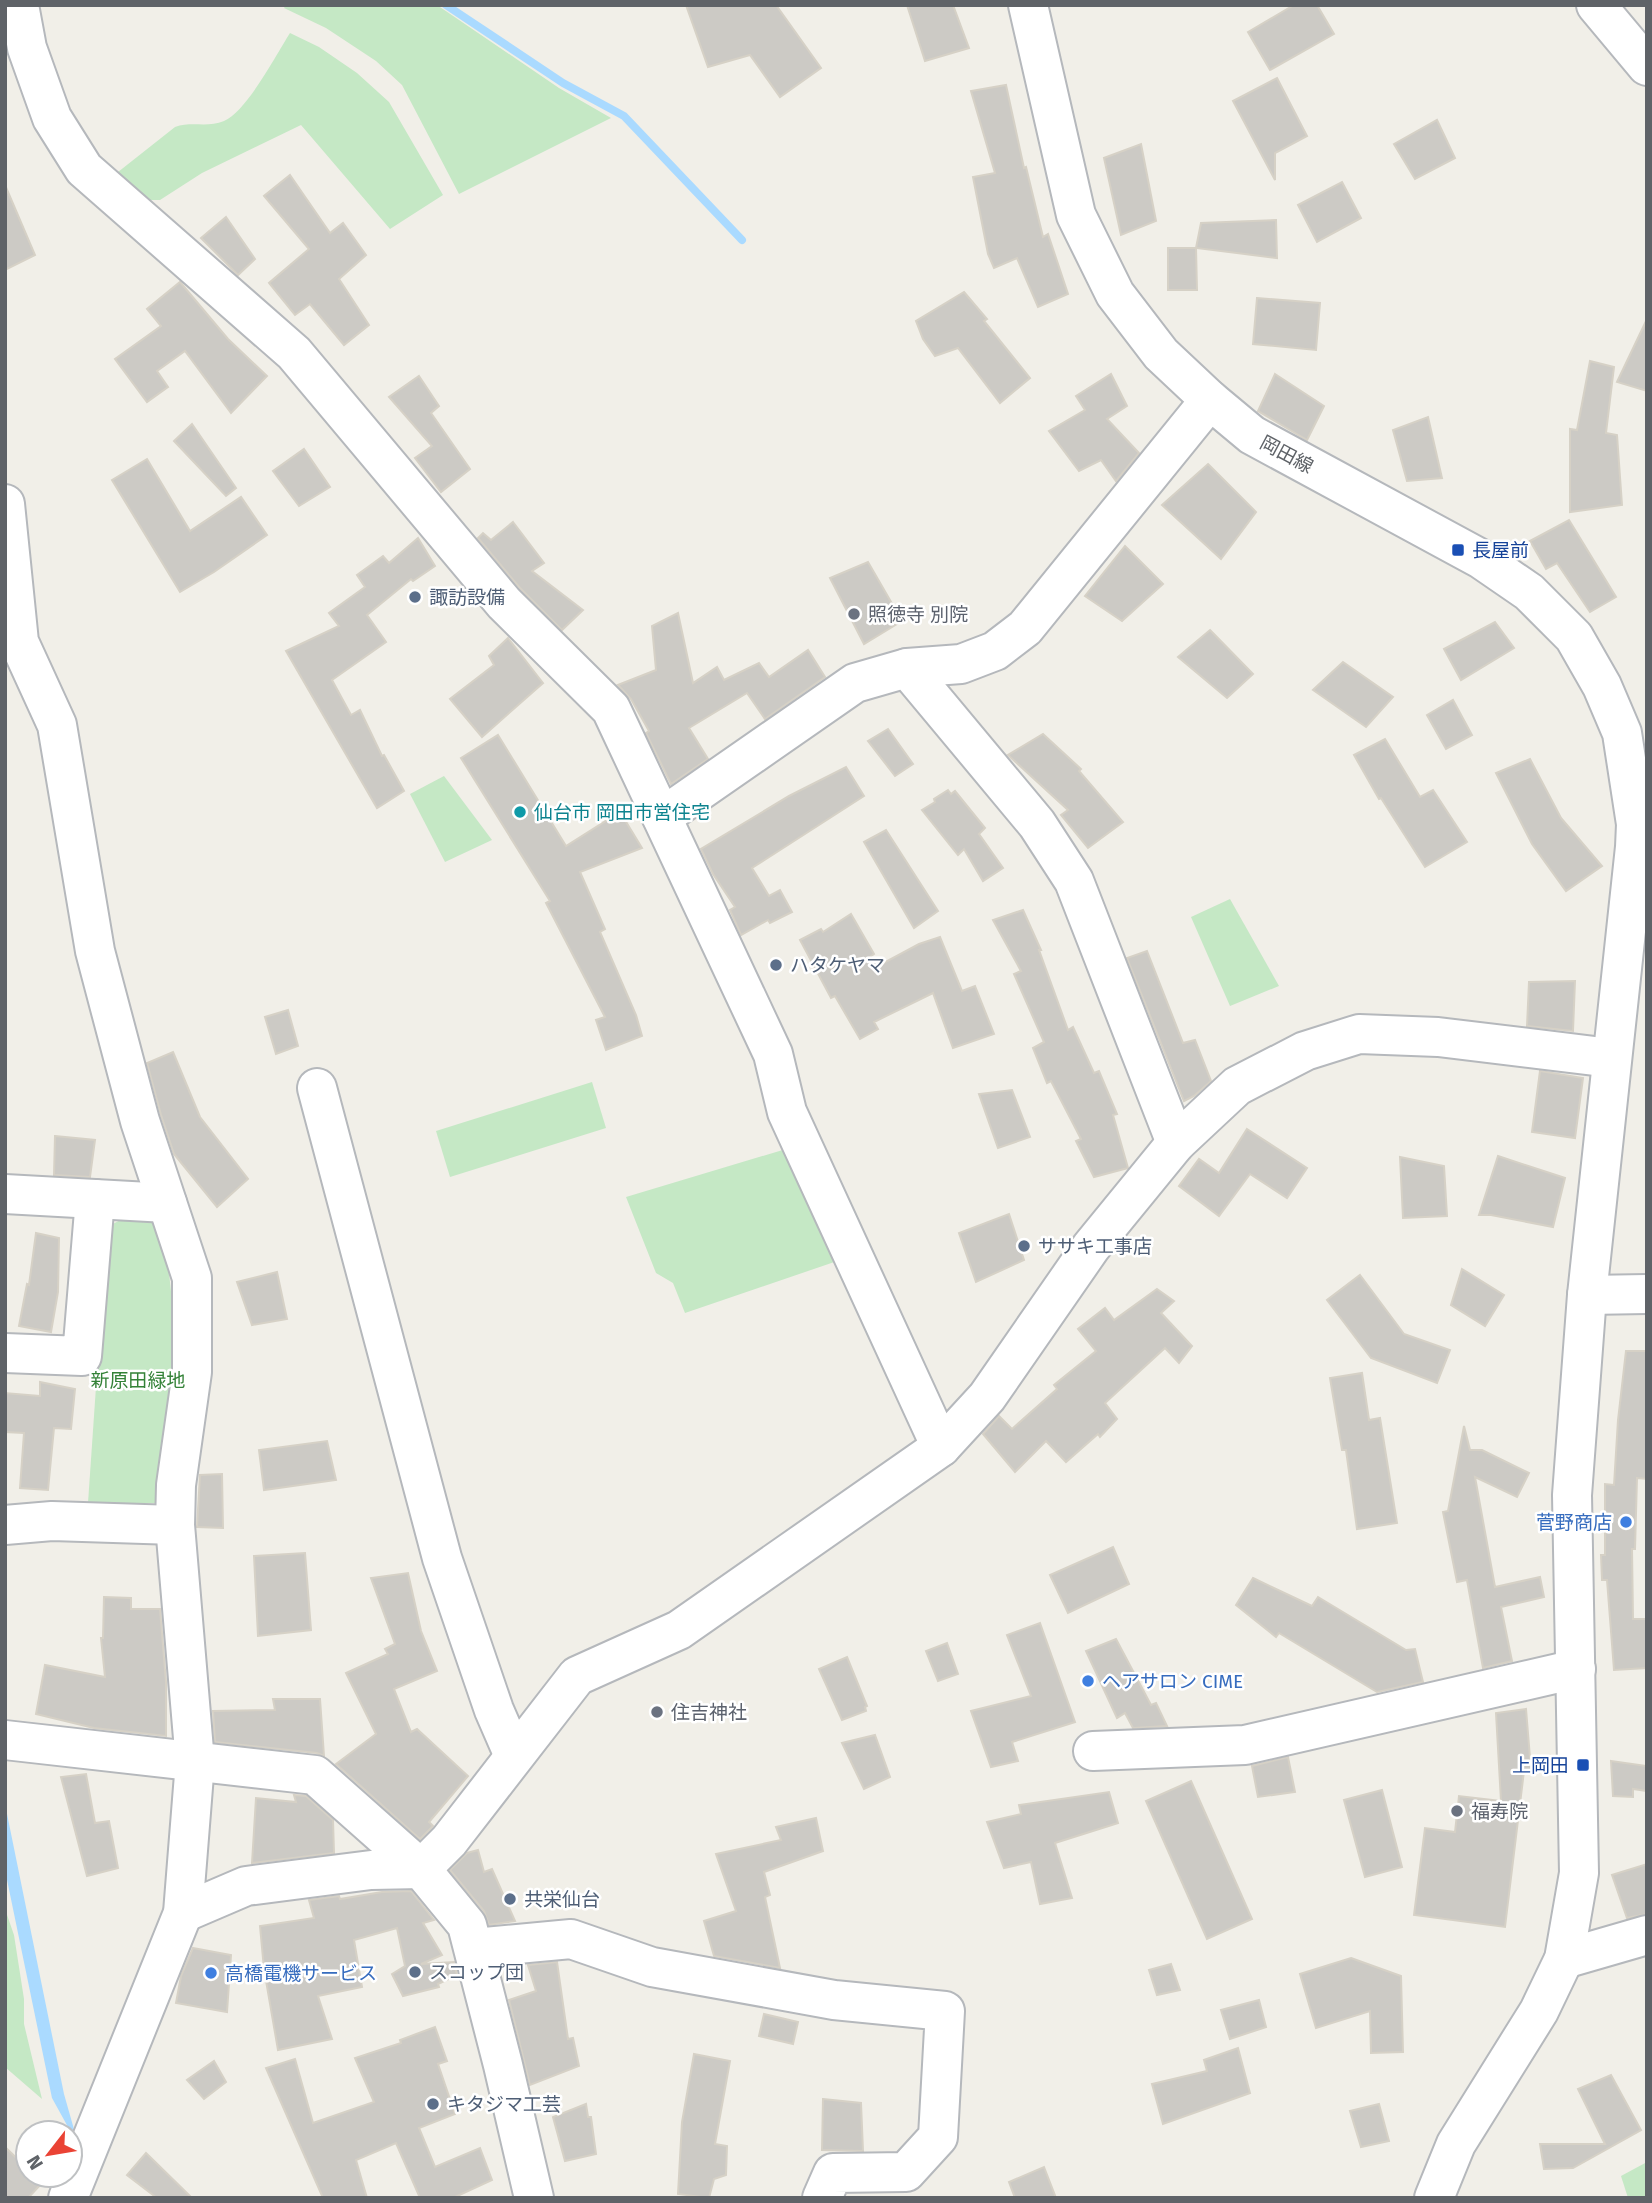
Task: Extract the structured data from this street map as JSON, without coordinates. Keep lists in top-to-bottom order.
{
  "streets": {
    "street": ["岡田線"]
  },
  "parks": ["新原田緑地"],
  "places": {
    "transit": ["長屋前", "上岡田"],
    "other": [
      "諏訪設備",
      "照徳寺 別院",
      "仙台市 岡田市営住宅",
      "ハタケヤマ",
      "ササキ工事店",
      "菅野商店",
      "ヘアサロン CIME",
      "住吉神社",
      "福寿院",
      "共栄仙台",
      "スコップ団",
      "高橋電機サービス",
      "キタジマ工芸"
    ]
  },
  "north": "bottom left"
}
